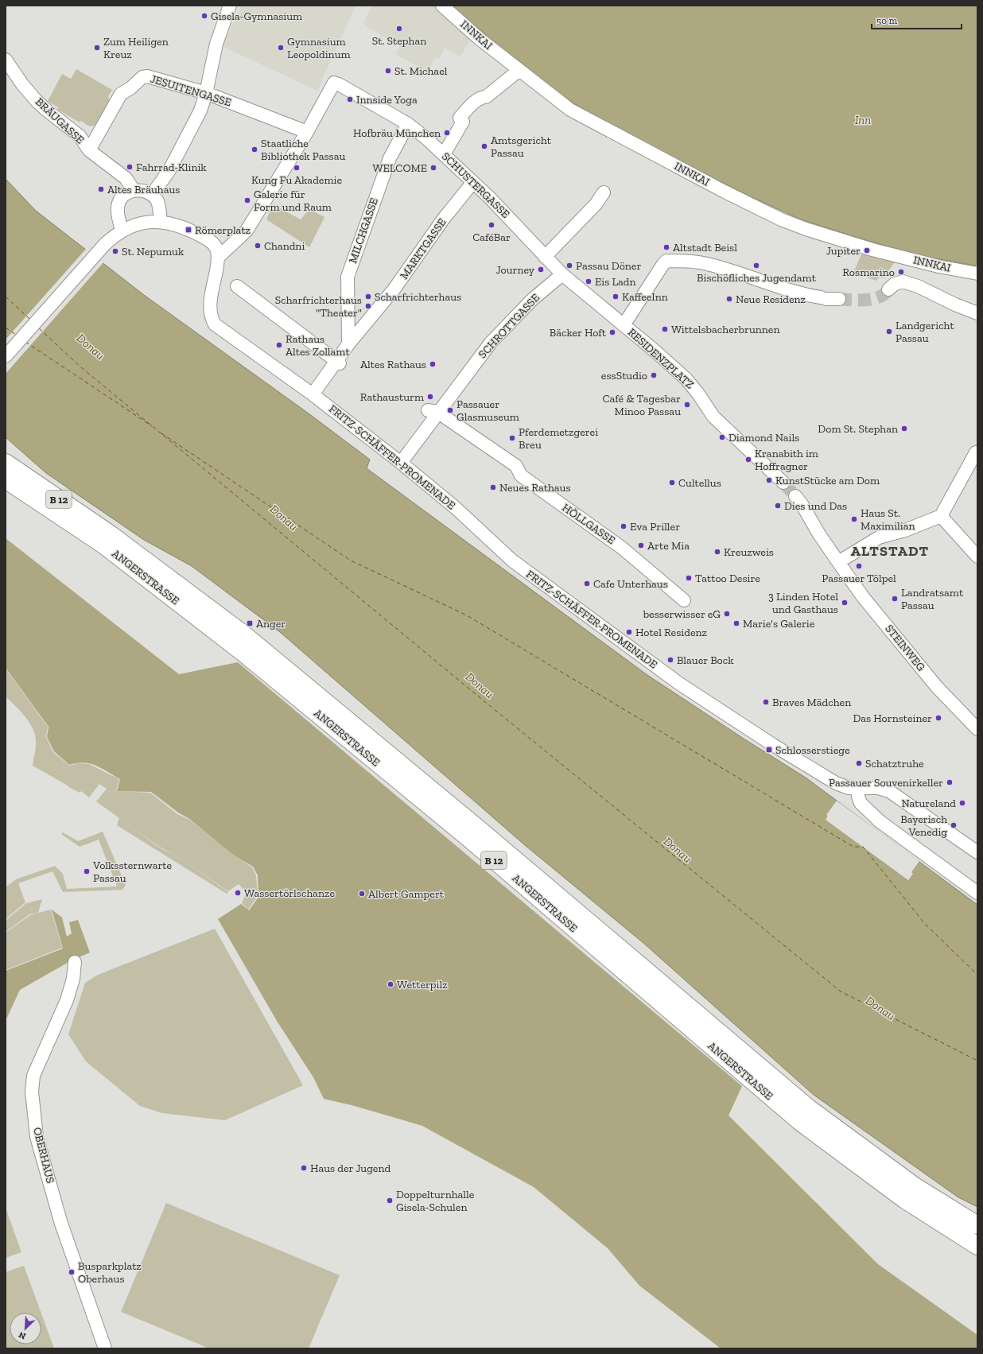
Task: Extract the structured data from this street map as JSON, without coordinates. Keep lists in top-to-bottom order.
{
  "streets": {
    "main road": ["B 12", "ANGERSTRASSE"],
    "street": [
      "INNKAI",
      "JESUITENGASSE",
      "BRÄUGASSE",
      "SCHUSTERGASSE",
      "MILCHGASSE",
      "MARKTGASSE",
      "SCHROTTGASSE",
      "RESIDENZPLATZ",
      "FRITZ-SCHÄFFER-PROMENADE",
      "HÖLLGASSE",
      "STEINWEG",
      "OBERHAUS"
    ]
  },
  "crossings": [
    ["JESUITENGASSE", "BRÄUGASSE"],
    ["JESUITENGASSE", "SCHUSTERGASSE"],
    ["SCHUSTERGASSE", "MILCHGASSE"],
    ["SCHUSTERGASSE", "MARKTGASSE"],
    ["SCHUSTERGASSE", "RESIDENZPLATZ"],
    ["MILCHGASSE", "MARKTGASSE"],
    ["MARKTGASSE", "FRITZ-SCHÄFFER-PROMENADE"],
    ["SCHROTTGASSE", "RESIDENZPLATZ"],
    ["SCHROTTGASSE", "FRITZ-SCHÄFFER-PROMENADE"],
    ["SCHROTTGASSE", "HÖLLGASSE"]
  ],
  "districts": ["ALTSTADT"],
  "water": ["Inn", "Donau"],
  "places": {
    "other": [
      "Gisela-Gymnasium",
      "St. Stephan",
      "Zum Heiligen Kreuz",
      "Gymnasium Leopoldinum",
      "St. Michael",
      "Innside Yoga",
      "Hofbräu München",
      "Amtsgericht Passau",
      "Staatliche Bibliothek Passau",
      "Fahrrad-Klinik",
      "Kung Fu Akademie",
      "WELCOME",
      "Altes Bräuhaus",
      "Galerie für Form und Raum",
      "CaféBar",
      "Chandni",
      "Altstadt Beisl",
      "Jupiter",
      "St. Nepumuk",
      "Passau Döner",
      "Bischöfliches Jugendamt",
      "Journey",
      "Rosmarino",
      "Eis Ladn",
      "Scharfrichterhaus",
      "KaffeeInn",
      "Neue Residenz",
      "Scharfrichterhaus \"Theater\"",
      "Wittelsbacherbrunnen",
      "Landgericht Passau",
      "Bäcker Hoft",
      "Rathaus Altes Zollamt",
      "Altes Rathaus",
      "essStudio",
      "Rathausturm",
      "Café & Tagesbar Minoo Passau",
      "Passauer Glasmuseum",
      "Dom St. Stephan",
      "Diamond Nails",
      "Pferdemetzgerei Breu",
      "Kranabith im Hoffragner",
      "KunstStücke am Dom",
      "Cultellus",
      "Neues Rathaus",
      "Dies und Das",
      "Haus St. Maximilian",
      "Eva Priller",
      "Arte Mia",
      "Kreuzweis",
      "Passauer Tölpel",
      "Tattoo Desire",
      "Cafe Unterhaus",
      "Landratsamt Passau",
      "3 Linden Hotel und Gasthaus",
      "besserwisser eG",
      "Marie's Galerie",
      "Hotel Residenz",
      "Blauer Bock",
      "Braves Mädchen",
      "Das Hornsteiner",
      "Schatztruhe",
      "Passauer Souvenirkeller",
      "Natureland",
      "Bayerisch Venedig",
      "Volkssternwarte Passau",
      "Wassertörlschanze",
      "Albert Gampert",
      "Wetterpilz",
      "Haus der Jugend",
      "Doppelturnhalle Gisela-Schulen",
      "Busparkplatz Oberhaus"
    ],
    "transit": ["Römerplatz", "Anger", "Schlosserstiege"]
  },
  "scale_bar": "50 m",
  "north": "bottom left"
}
